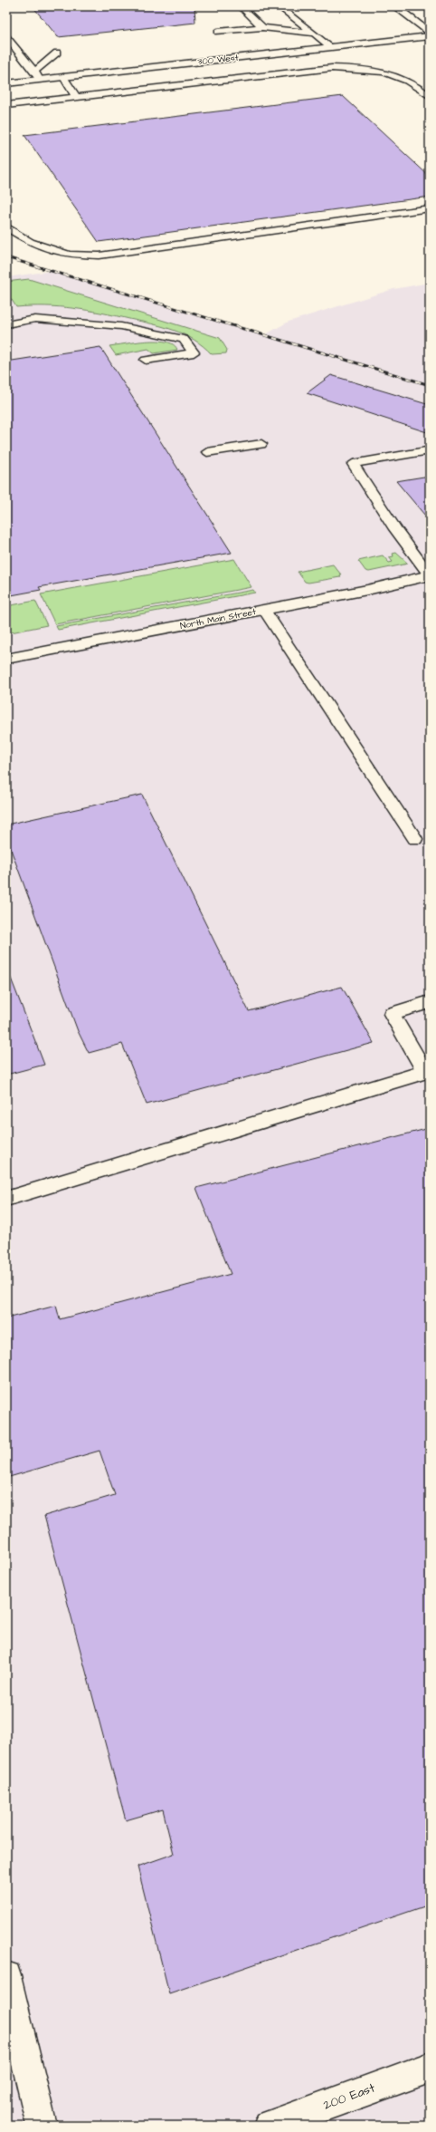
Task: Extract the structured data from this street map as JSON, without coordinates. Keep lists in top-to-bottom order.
{
  "streets": {
    "street": ["300 West", "North Main Street", "200 East"]
  }
}
